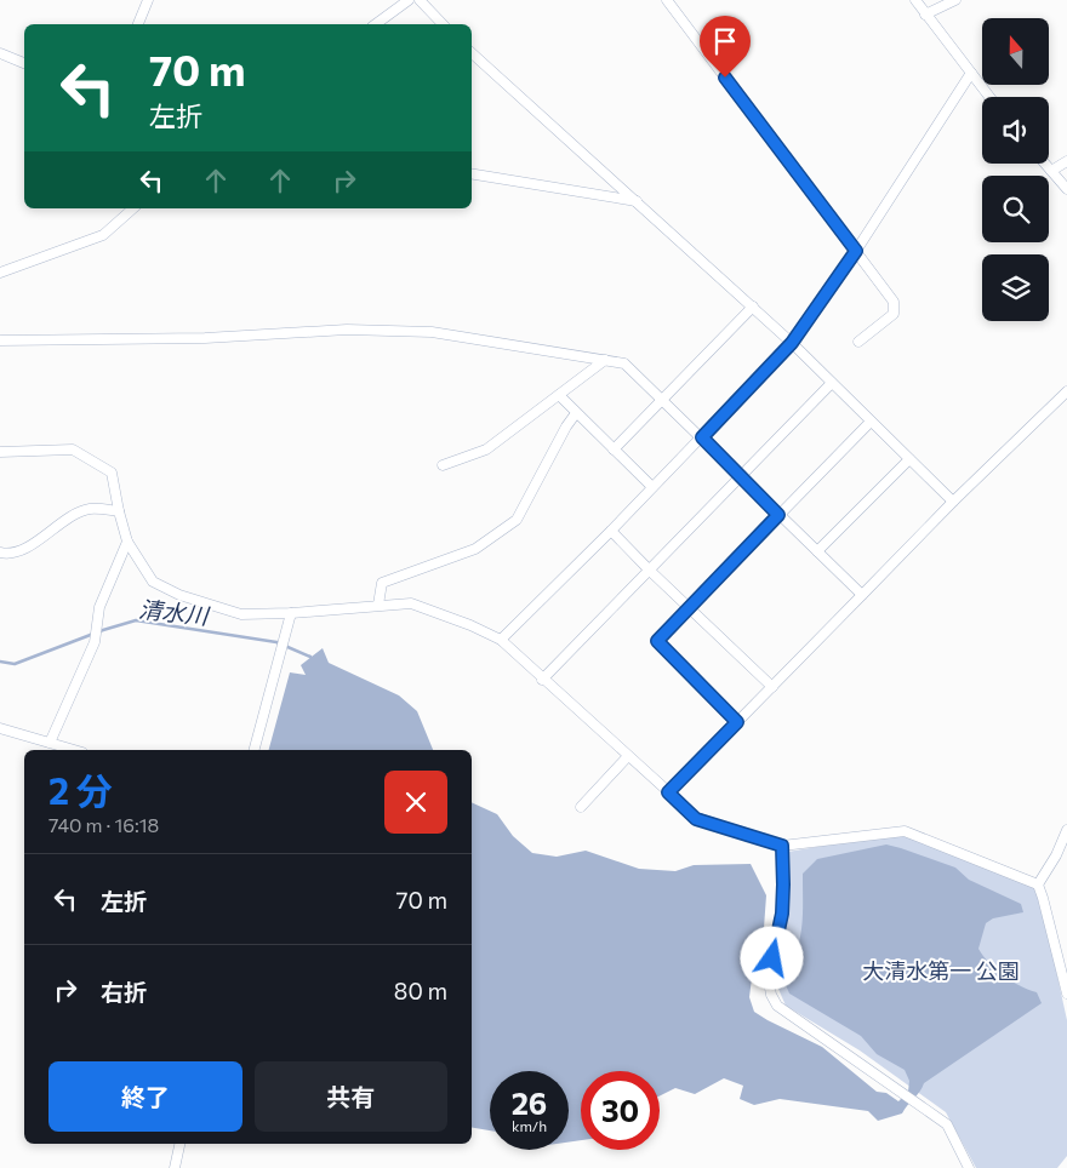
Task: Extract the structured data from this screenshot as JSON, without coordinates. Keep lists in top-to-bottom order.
{
  "water": ["清水川"],
  "parks": ["大清水第一 公園"],
  "north": "top",
  "page": {
    "turn": ["70 m", "左折"],
    "heading": ["2 分", "740 m · 16:18"],
    "list": [
      {
        "name": "左折",
        "value": "70 m"
      },
      {
        "name": "右折",
        "value": "80 m"
      }
    ],
    "buttons": ["終了", "共有"],
    "speed": "26 km/h",
    "limit": "30"
  }
}
